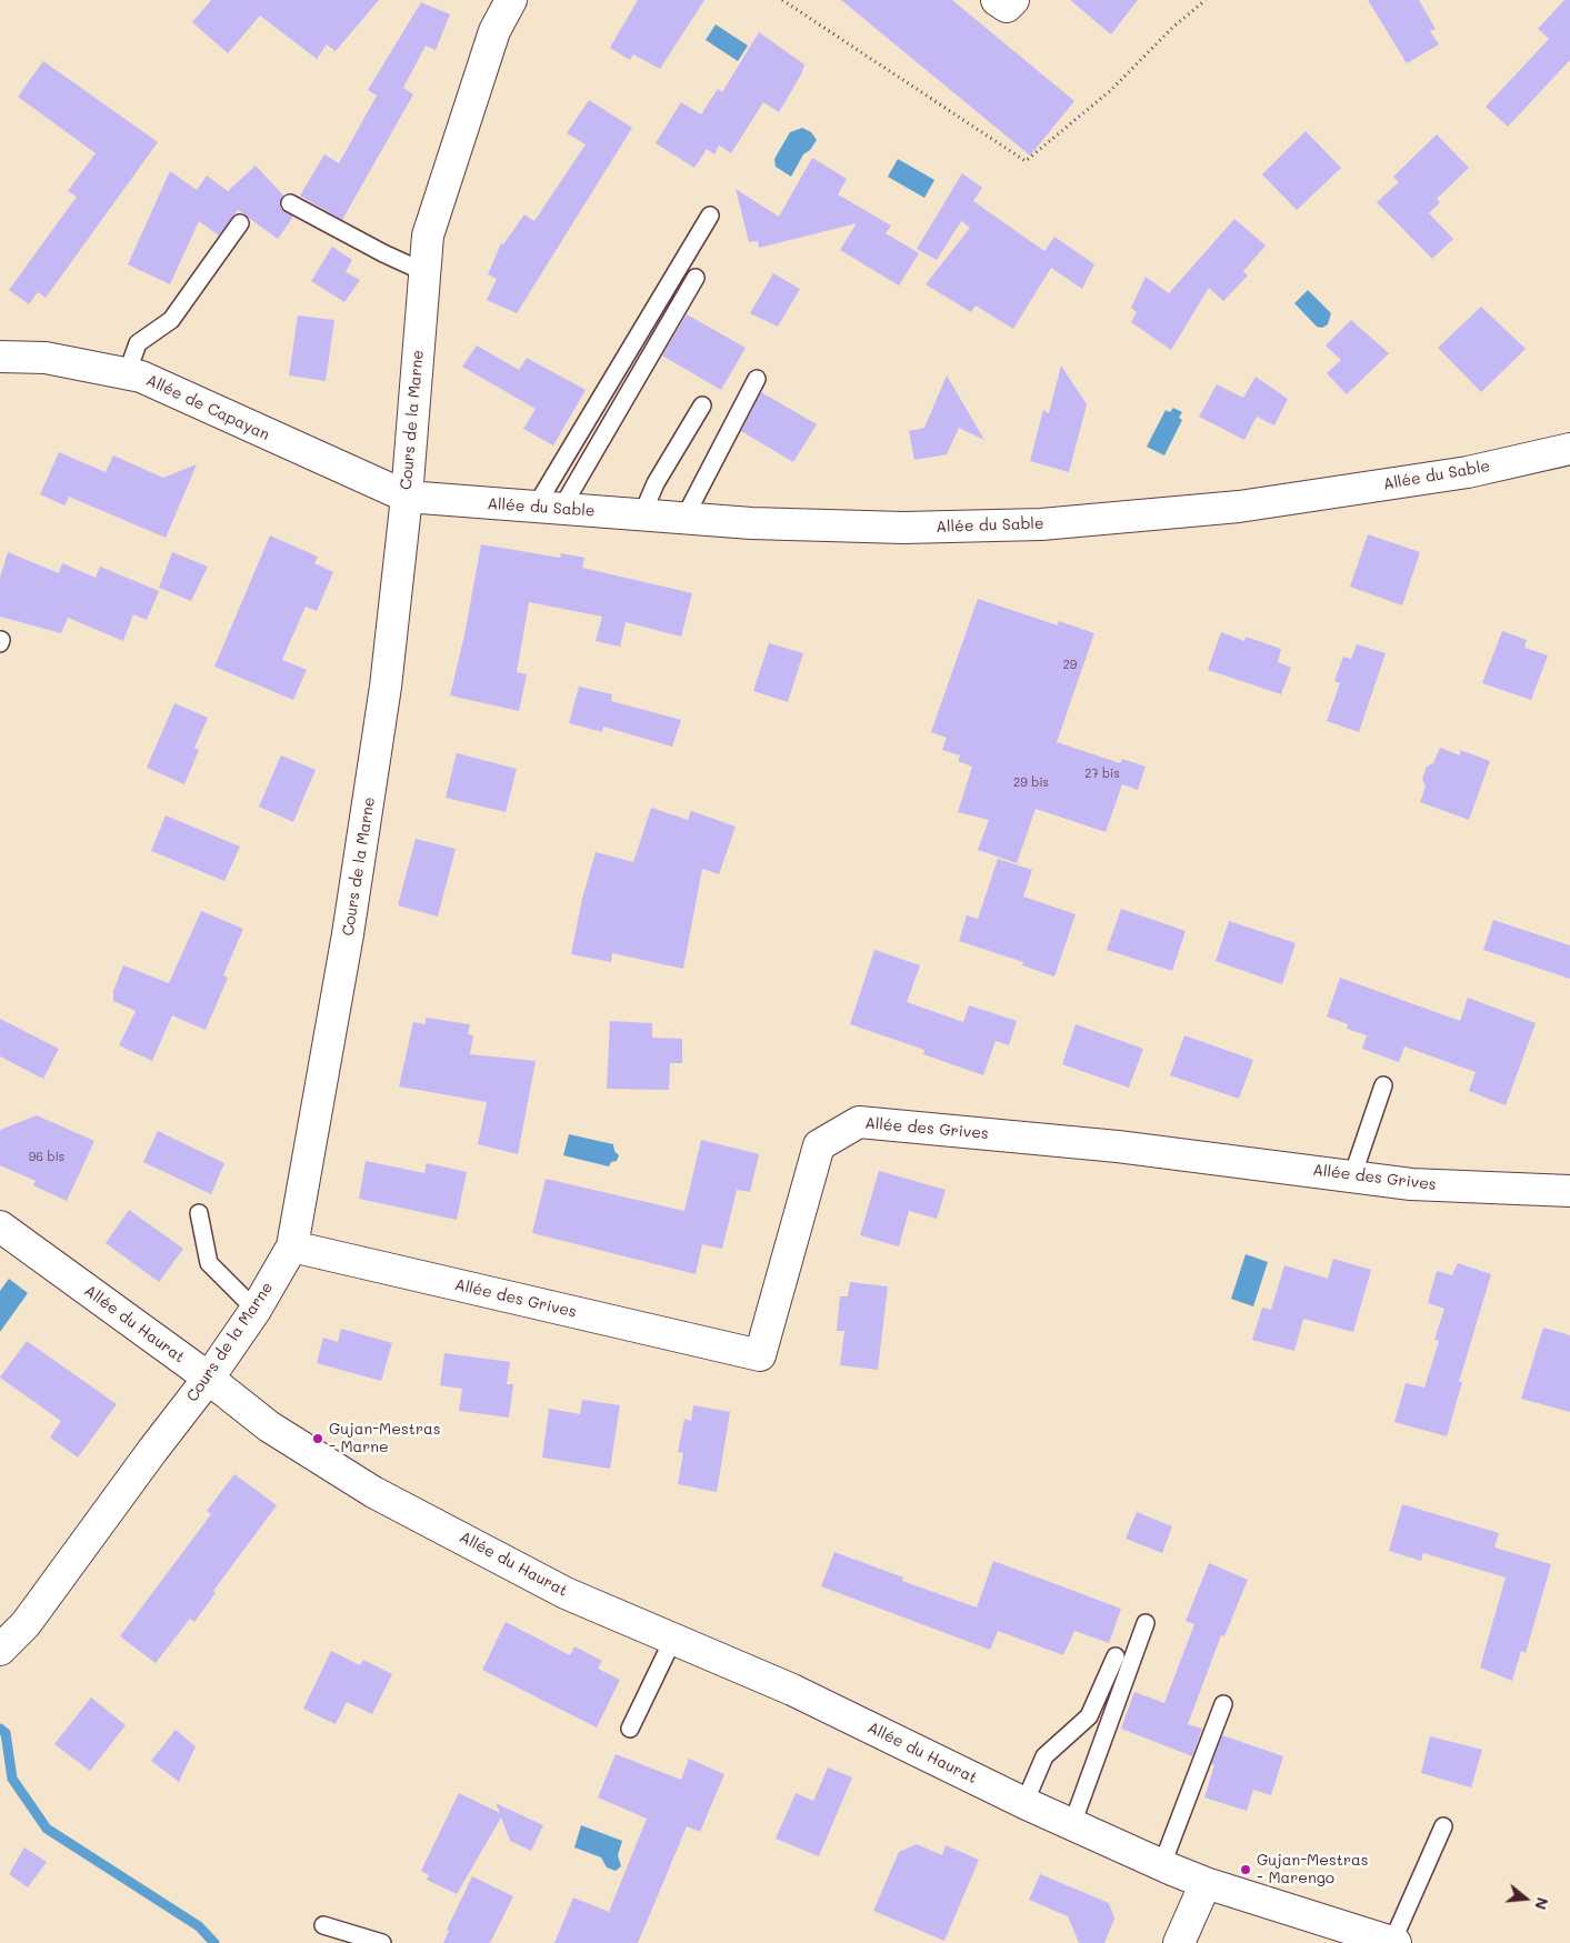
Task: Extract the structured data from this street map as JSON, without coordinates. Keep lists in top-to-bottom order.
{
  "streets": {
    "street": [
      "Allée de Capayan",
      "Cours de la Marne",
      "Allée du Sable",
      "Allée des Grives",
      "Allée du Haurat"
    ]
  },
  "crossings": [
    ["Allée de Capayan", "Cours de la Marne"],
    ["Allée de Capayan", "Allée du Sable"],
    ["Cours de la Marne", "Allée du Sable"],
    ["Cours de la Marne", "Allée des Grives"],
    ["Cours de la Marne", "Allée du Haurat"]
  ],
  "places": ["Gujan-Mestras - Marne", "Gujan-Mestras - Marengo"],
  "house_numbers": [
    "29",
    "27 bis",
    "29 bis",
    "96 bis"
  ],
  "north": "right"
}
